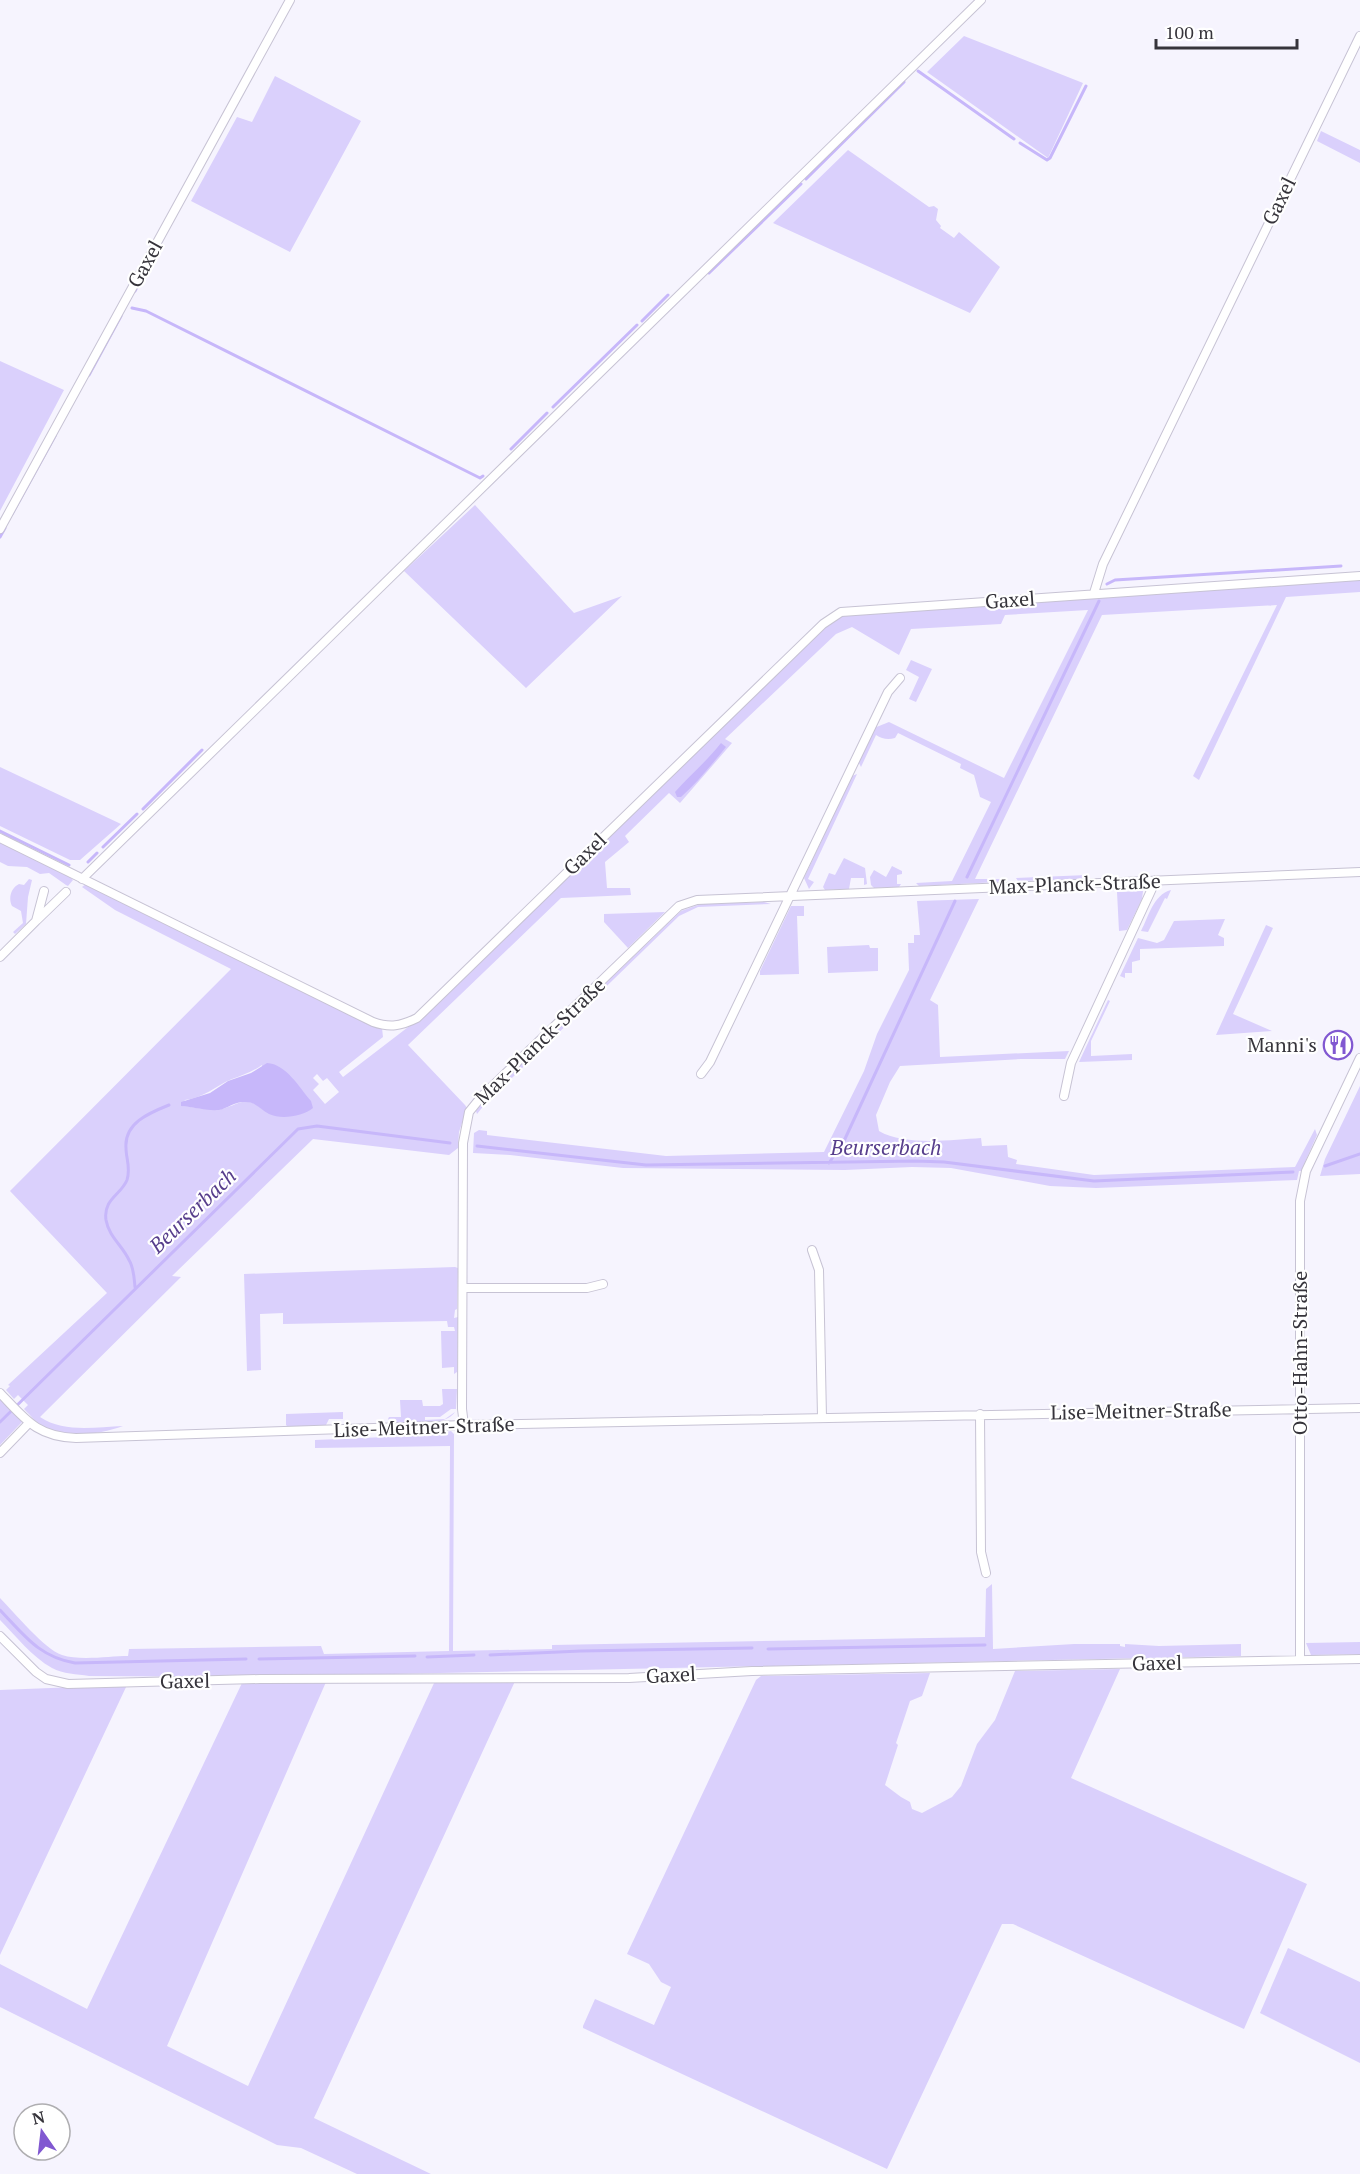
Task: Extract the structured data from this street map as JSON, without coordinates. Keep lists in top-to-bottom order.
{
  "streets": {
    "street": [
      "Gaxel",
      "Max-Planck-Straße",
      "Otto-Hahn-Straße",
      "Lise-Meitner-Straße"
    ]
  },
  "crossings": [
    ["Gaxel", "Otto-Hahn-Straße"],
    ["Max-Planck-Straße", "Lise-Meitner-Straße"],
    ["Otto-Hahn-Straße", "Lise-Meitner-Straße"]
  ],
  "water": ["Beurserbach"],
  "places": {
    "restaurant": ["Manni's"]
  },
  "scale_bar": "100 m",
  "north": "top"
}
